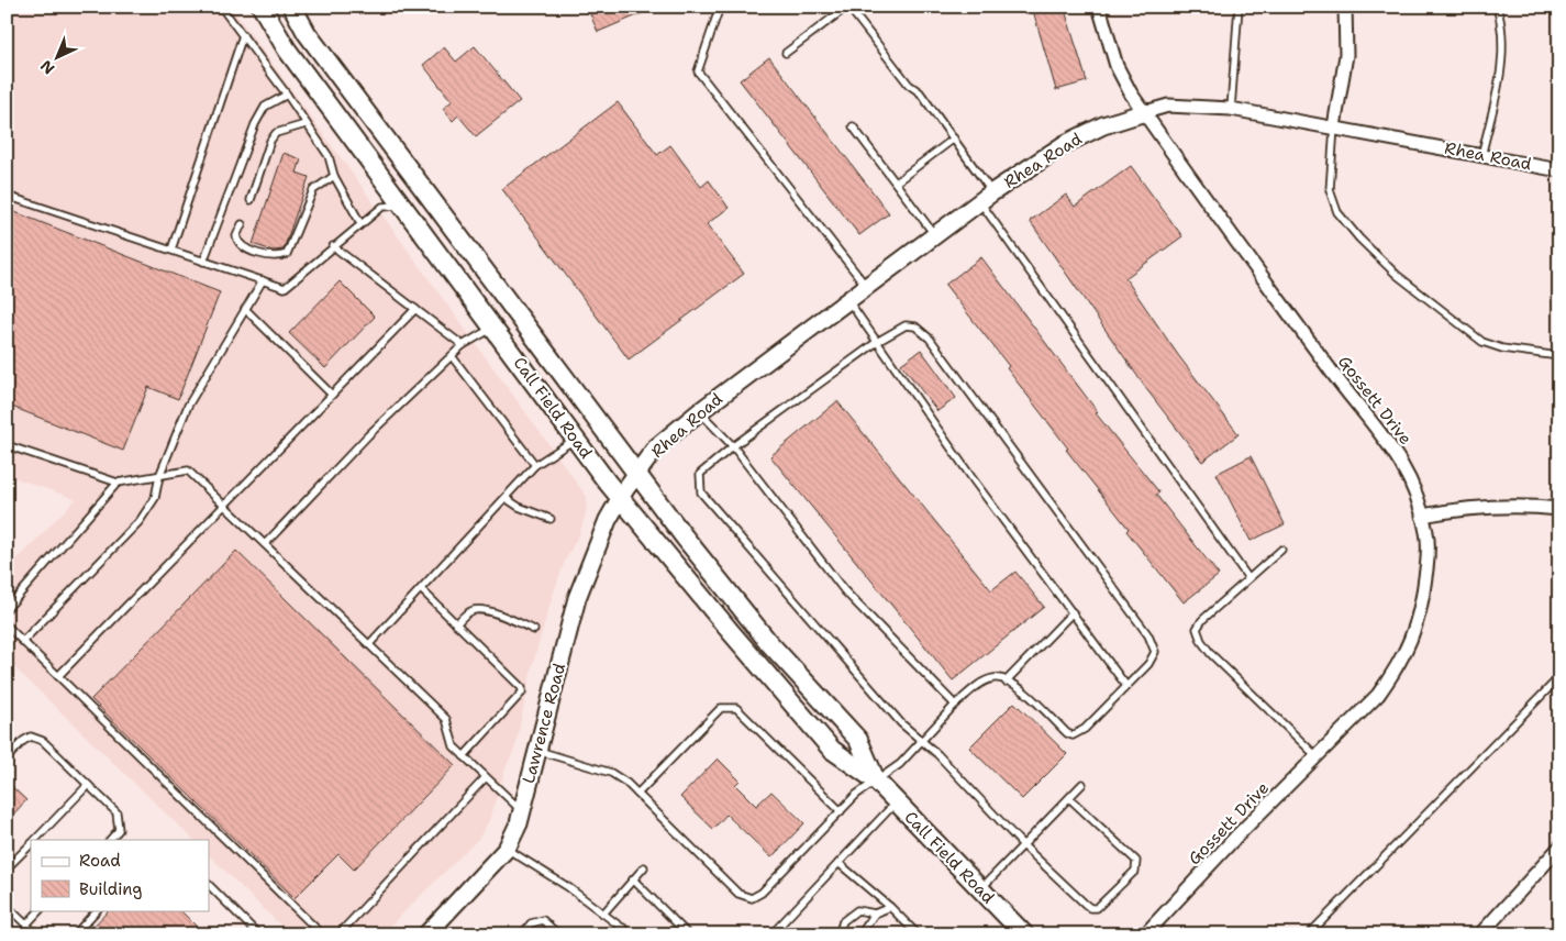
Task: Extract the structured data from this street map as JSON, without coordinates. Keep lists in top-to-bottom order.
{
  "streets": {
    "main road": ["Call Field Road"],
    "street": ["Rhea Road", "Gossett Drive", "Lawrence Road"]
  },
  "crossings": [
    ["Rhea Road", "Gossett Drive"],
    ["Rhea Road", "Call Field Road"],
    ["Rhea Road", "Lawrence Road"],
    ["Call Field Road", "Lawrence Road"]
  ],
  "legend": ["Road", "Building"],
  "north": "bottom left"
}
